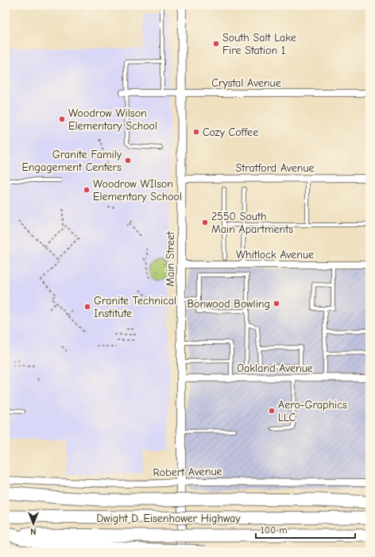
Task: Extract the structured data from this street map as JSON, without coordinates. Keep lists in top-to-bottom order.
{
  "streets": {
    "highway": ["Dwight D. Eisenhower Highway"],
    "street": [
      "Crystal Avenue",
      "Stratford Avenue",
      "Whitlock Avenue",
      "Main Street",
      "Oakland Avenue",
      "Robert Avenue"
    ]
  },
  "crossings": [
    ["Crystal Avenue", "Main Street"],
    ["Stratford Avenue", "Main Street"],
    ["Whitlock Avenue", "Main Street"],
    ["Main Street", "Oakland Avenue"],
    ["Main Street", "Robert Avenue"]
  ],
  "places": [
    "South Salt Lake Fire Station 1",
    "Woodrow Wilson Elementary School",
    "Cozy Coffee",
    "Granite Family Engagement Centers",
    "Woodrow WIlson Elementary School",
    "2550 South Main Apartments",
    "Bonwood Bowling",
    "Granite Technical Institute",
    "Aero-Graphics LLC"
  ],
  "scale_bar": "100 m",
  "north": "bottom"
}
